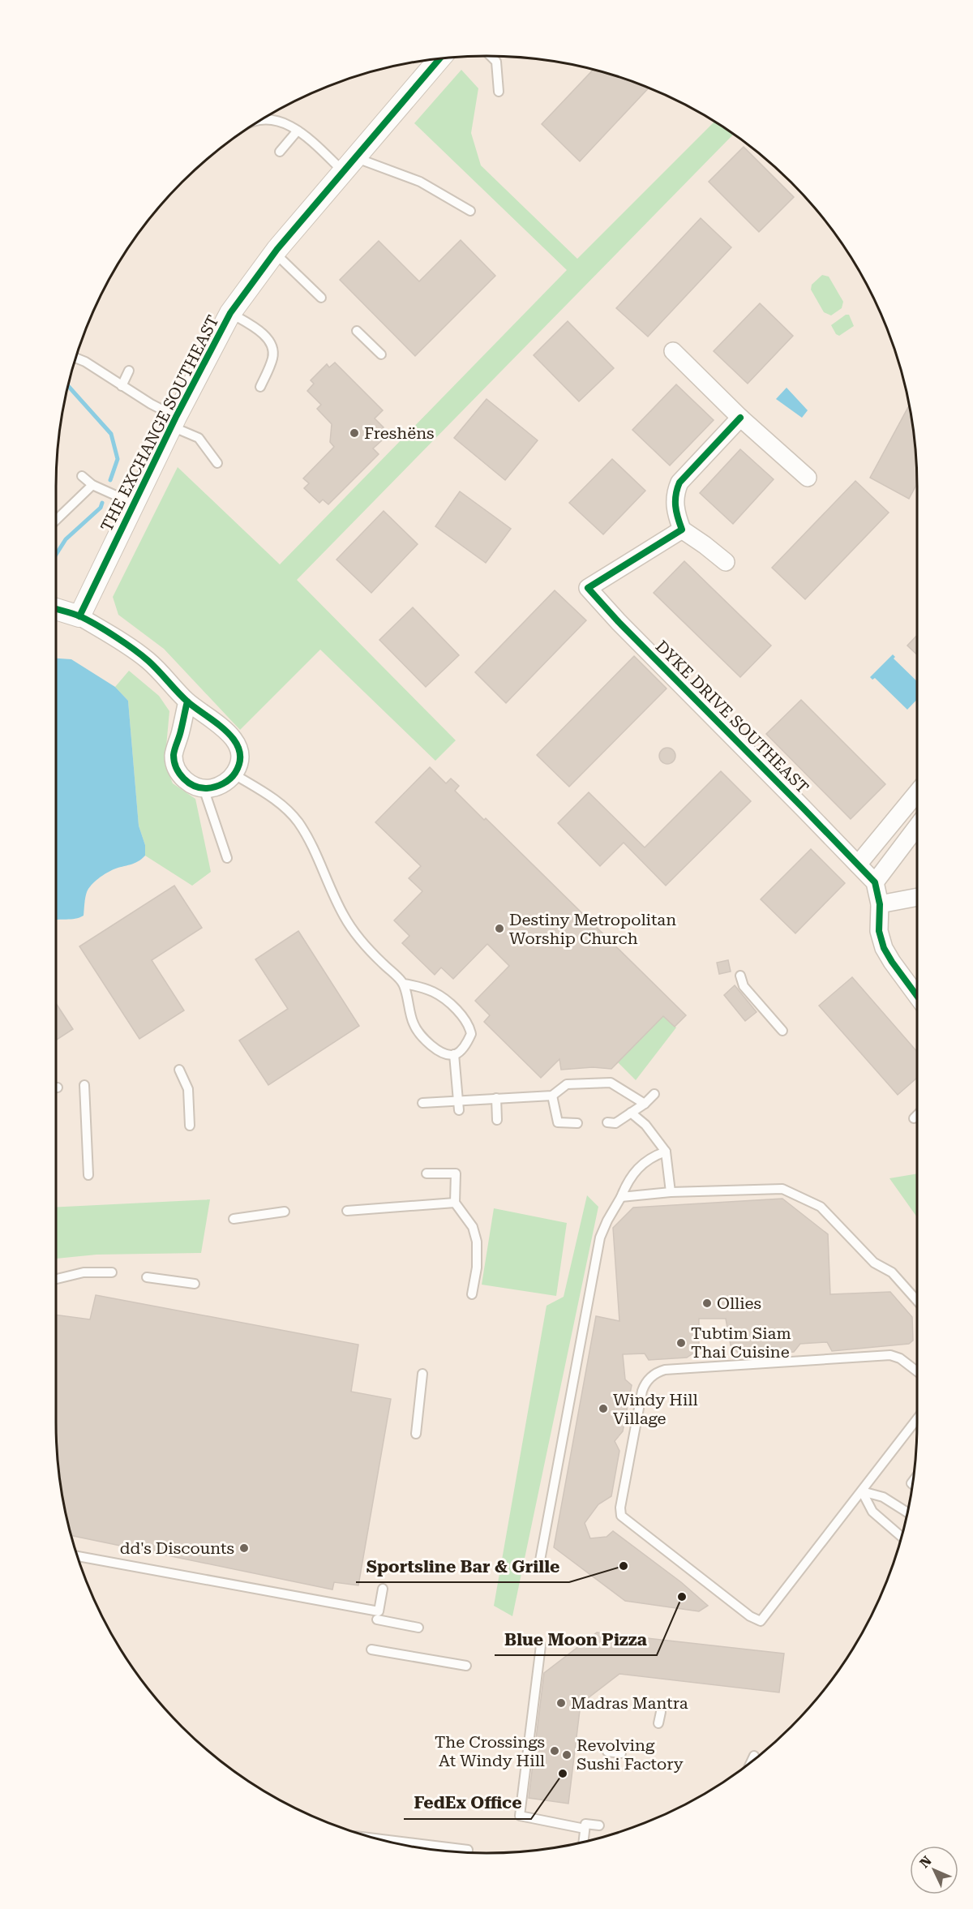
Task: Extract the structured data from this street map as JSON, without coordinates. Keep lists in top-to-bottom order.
{
  "streets": {
    "street": ["THE EXCHANGE SOUTHEAST", "DYKE DRIVE SOUTHEAST"]
  },
  "places": [
    "Freshëns",
    "Destiny Metropolitan Worship Church",
    "Ollies",
    "Tubtim Siam Thai Cuisine",
    "Windy Hill Village",
    "dd's Discounts",
    "Sportsline Bar & Grille",
    "Blue Moon Pizza",
    "Madras Mantra",
    "The Crossings At Windy Hill",
    "Revolving Sushi Factory",
    "FedEx Office"
  ],
  "north": "top left"
}
